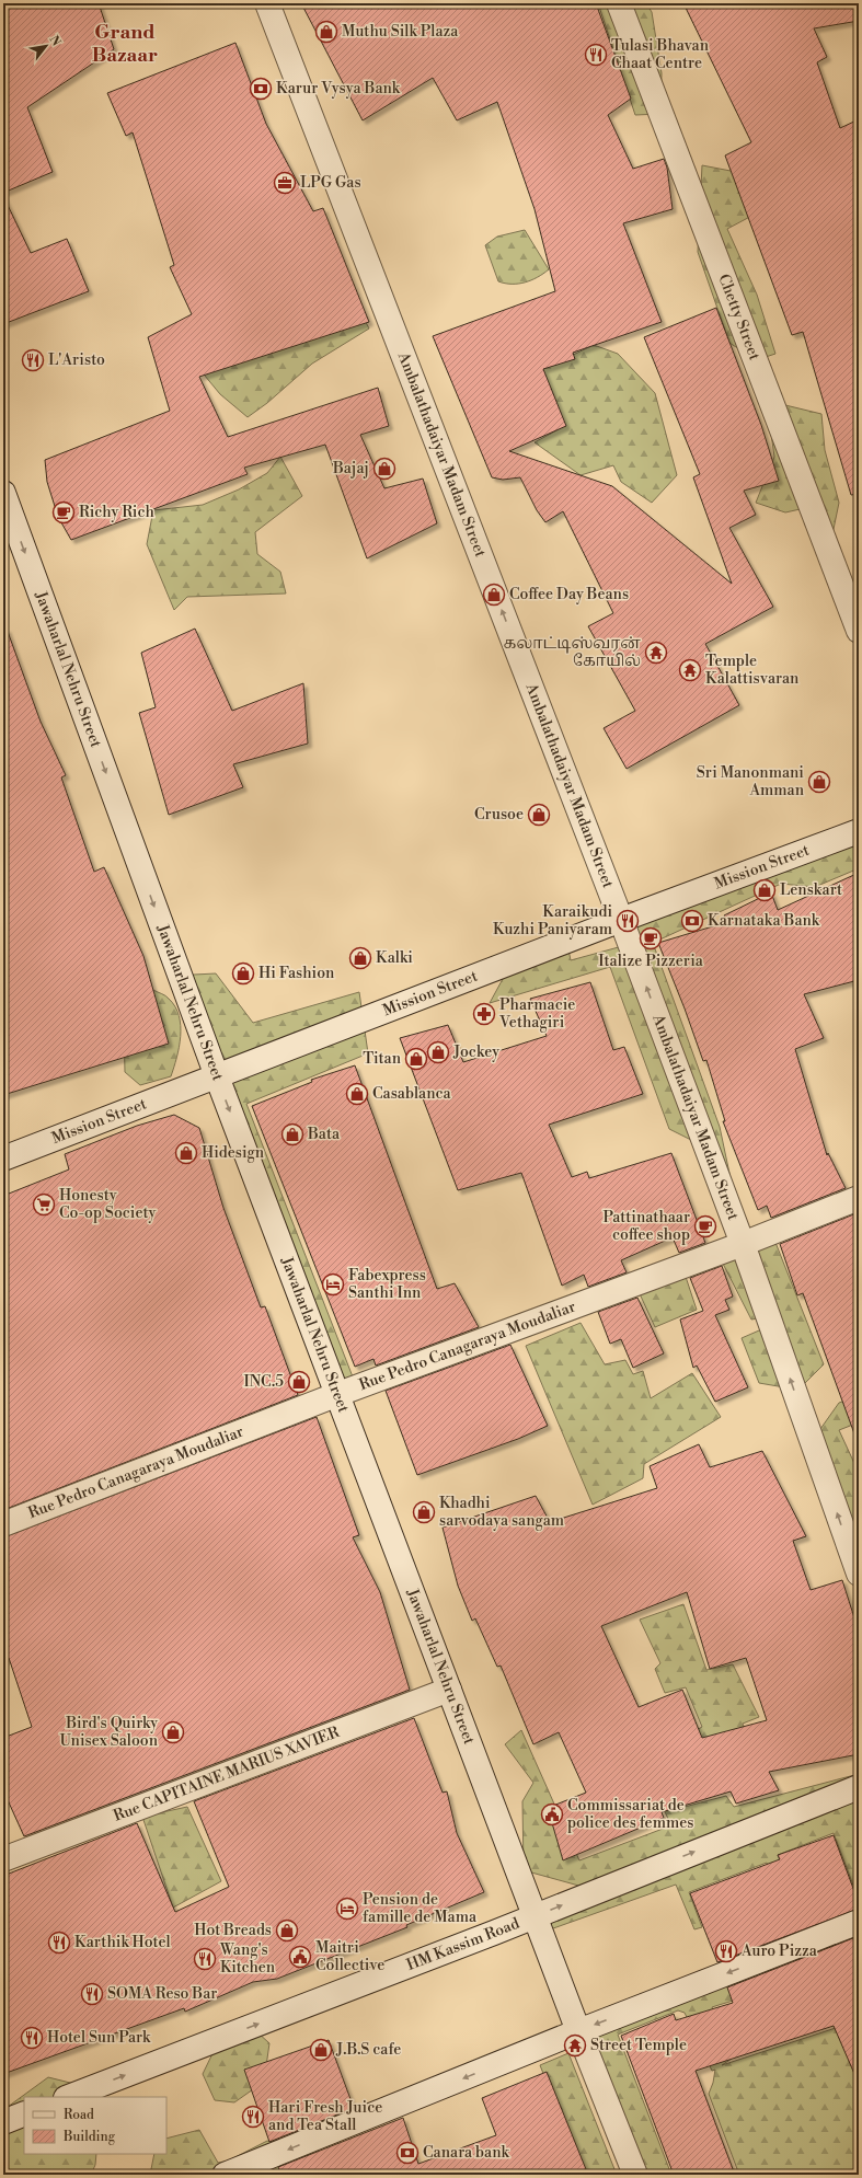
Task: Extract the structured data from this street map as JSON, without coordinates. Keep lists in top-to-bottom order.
{
  "streets": {
    "street": [
      "Chetty Street",
      "Ambalathadaiyar Madam Street",
      "Jawaharlal Nehru Street",
      "Mission Street",
      "Rue Pedro Canagaraya Moudaliar",
      "Rue CAPITAINE MARIUS XAVIER",
      "HM Kassim Road"
    ]
  },
  "crossings": [
    ["Ambalathadaiyar Madam Street", "Mission Street"],
    ["Ambalathadaiyar Madam Street", "Rue Pedro Canagaraya Moudaliar"],
    ["Jawaharlal Nehru Street", "Mission Street"],
    ["Jawaharlal Nehru Street", "Rue Pedro Canagaraya Moudaliar"],
    ["Jawaharlal Nehru Street", "Rue CAPITAINE MARIUS XAVIER"],
    ["Jawaharlal Nehru Street", "HM Kassim Road"]
  ],
  "one_way": ["Ambalathadaiyar Madam Street", "Jawaharlal Nehru Street"],
  "districts": ["Grand Bazaar"],
  "places": {
    "shop": [
      "Muthu Silk Plaza",
      "Bajaj",
      "Coffee Day Beans",
      "Sri Manonmani Amman",
      "Crusoe",
      "Lenskart",
      "Kalki",
      "Hi Fashion",
      "Jockey",
      "Titan",
      "Casablanca",
      "Bata",
      "Hidesign",
      "INC.5",
      "Khadhi sarvodaya sangam",
      "Bird's Quirky Unisex Saloon",
      "Hot Breads",
      "J.B.S cafe"
    ],
    "restaurant": [
      "Tulasi Bhavan Chaat Centre",
      "L'Aristo",
      "Karaikudi Kuzhi Paniyaram",
      "Karthik Hotel",
      "Auro Pizza",
      "Wang's Kitchen",
      "SOMA Reso Bar",
      "Hotel Sun Park",
      "Hari Fresh Juice and Tea Stall"
    ],
    "bank": ["Karur Vysya Bank", "Karnataka Bank", "Canara bank"],
    "office": ["LPG Gas"],
    "cafe": ["Richy Rich", "Italize Pizzeria", "Pattinathaar coffee shop"],
    "temple": ["கலாட்டிஸ்வரன் கோயில்", "Temple Kalattisvaran", "Street Temple"],
    "pharmacy": ["Pharmacie Vethagiri"],
    "supermarket": ["Honesty Co-op Society"],
    "hotel": ["Fabexpress Santhi Inn", "Pension de famille de Mama"],
    "public building": ["Commissariat de police des femmes", "Maitri Collective"]
  },
  "legend": ["Road", "Building"],
  "north": "top right"
}
